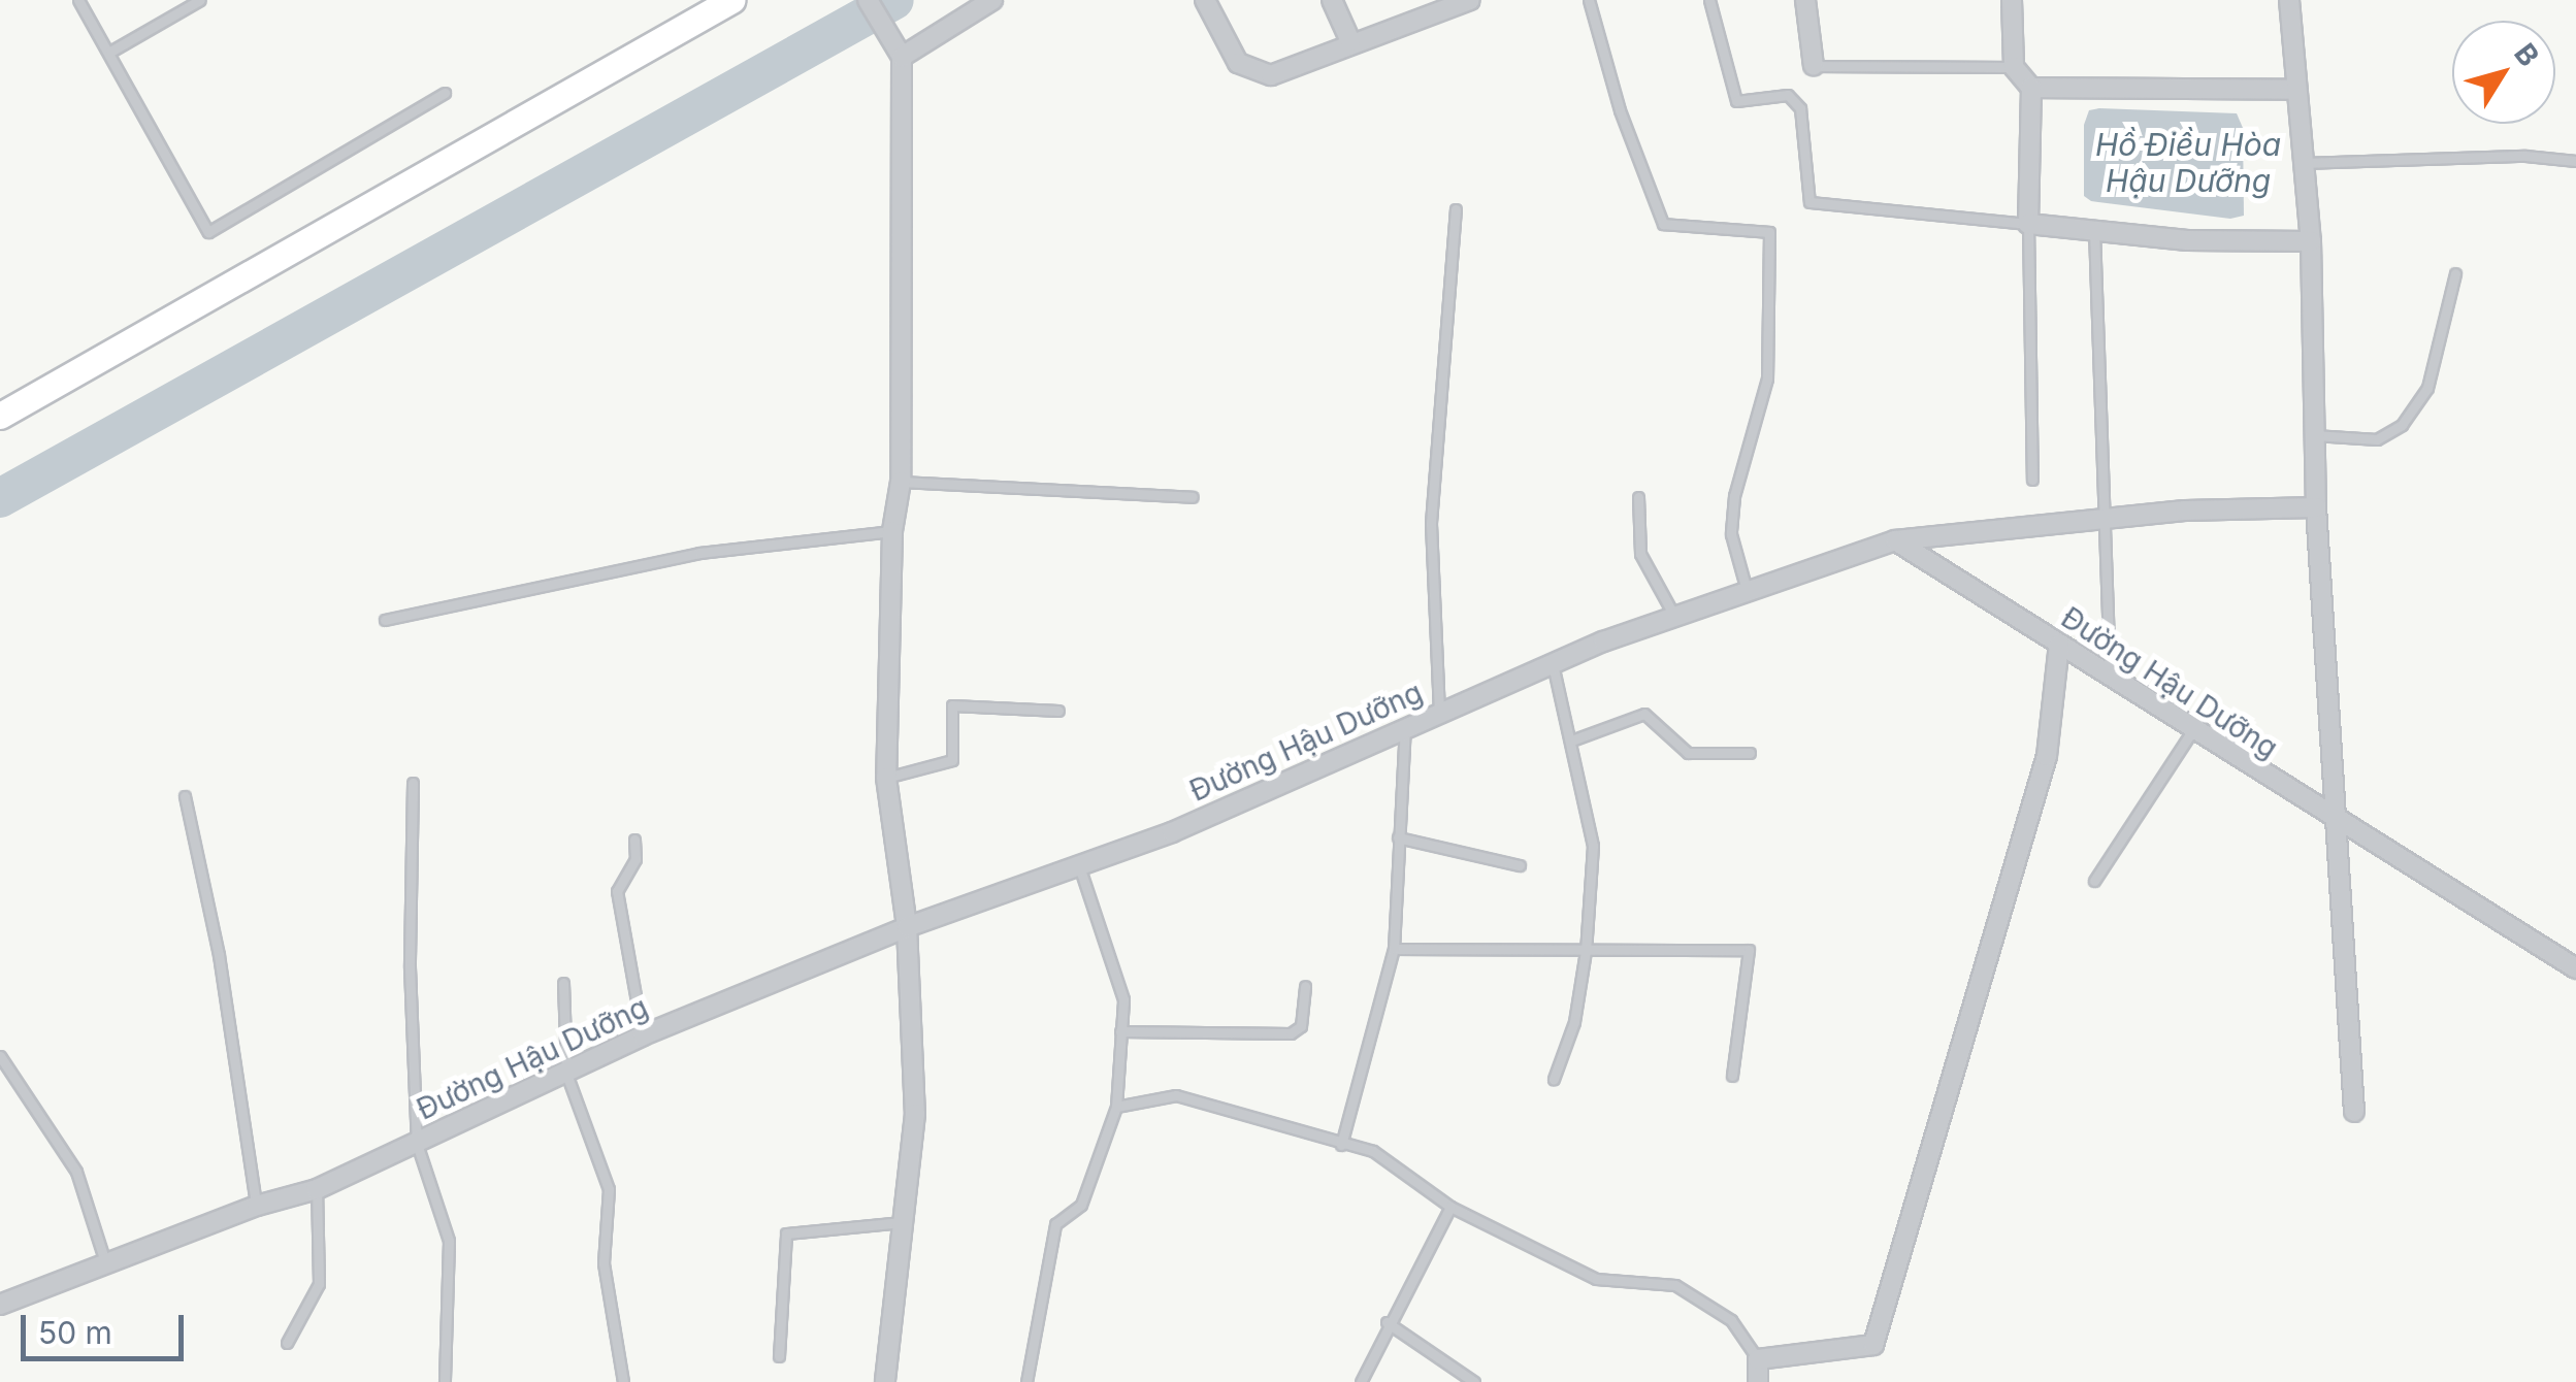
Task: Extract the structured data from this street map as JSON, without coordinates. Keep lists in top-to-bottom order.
{
  "streets": {
    "street": ["Đường Hậu Dưỡng"]
  },
  "water": ["Hồ Điều Hòa Hậu Dưỡng"],
  "scale_bar": "50 m",
  "north": "top right"
}
